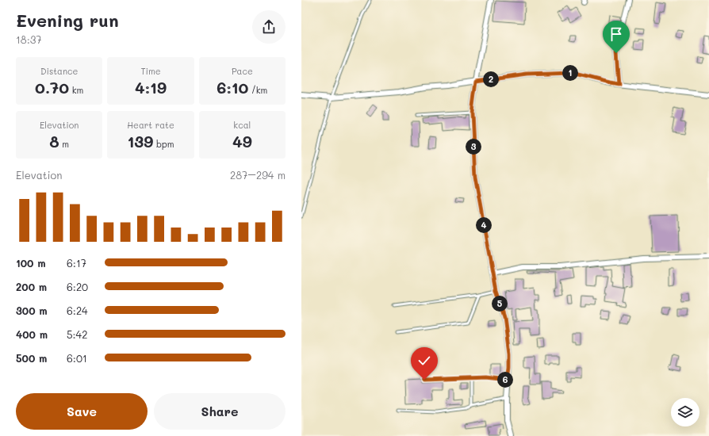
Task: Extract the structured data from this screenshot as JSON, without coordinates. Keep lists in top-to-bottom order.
{
  "page": {
    "heading": ["Evening run", "18:37"],
    "stats": [
      ["Distance", "0.70 km"],
      ["Time", "4:19"],
      ["Pace", "6:10 /km"],
      ["Elevation", "8 m"],
      ["Heart rate", "139 bpm"],
      ["kcal", "49"]
    ],
    "pins": [
      "1",
      "2",
      "3",
      "4",
      "5",
      "6"
    ],
    "chart": ["Elevation", "287–294 m"],
    "list": [
      {
        "name": "100 m",
        "note": "6:17"
      },
      {
        "name": "200 m",
        "note": "6:20"
      },
      {
        "name": "300 m",
        "note": "6:24"
      },
      {
        "name": "400 m",
        "note": "5:42"
      },
      {
        "name": "500 m",
        "note": "6:01"
      }
    ],
    "buttons": ["Save", "Share"]
  }
}
